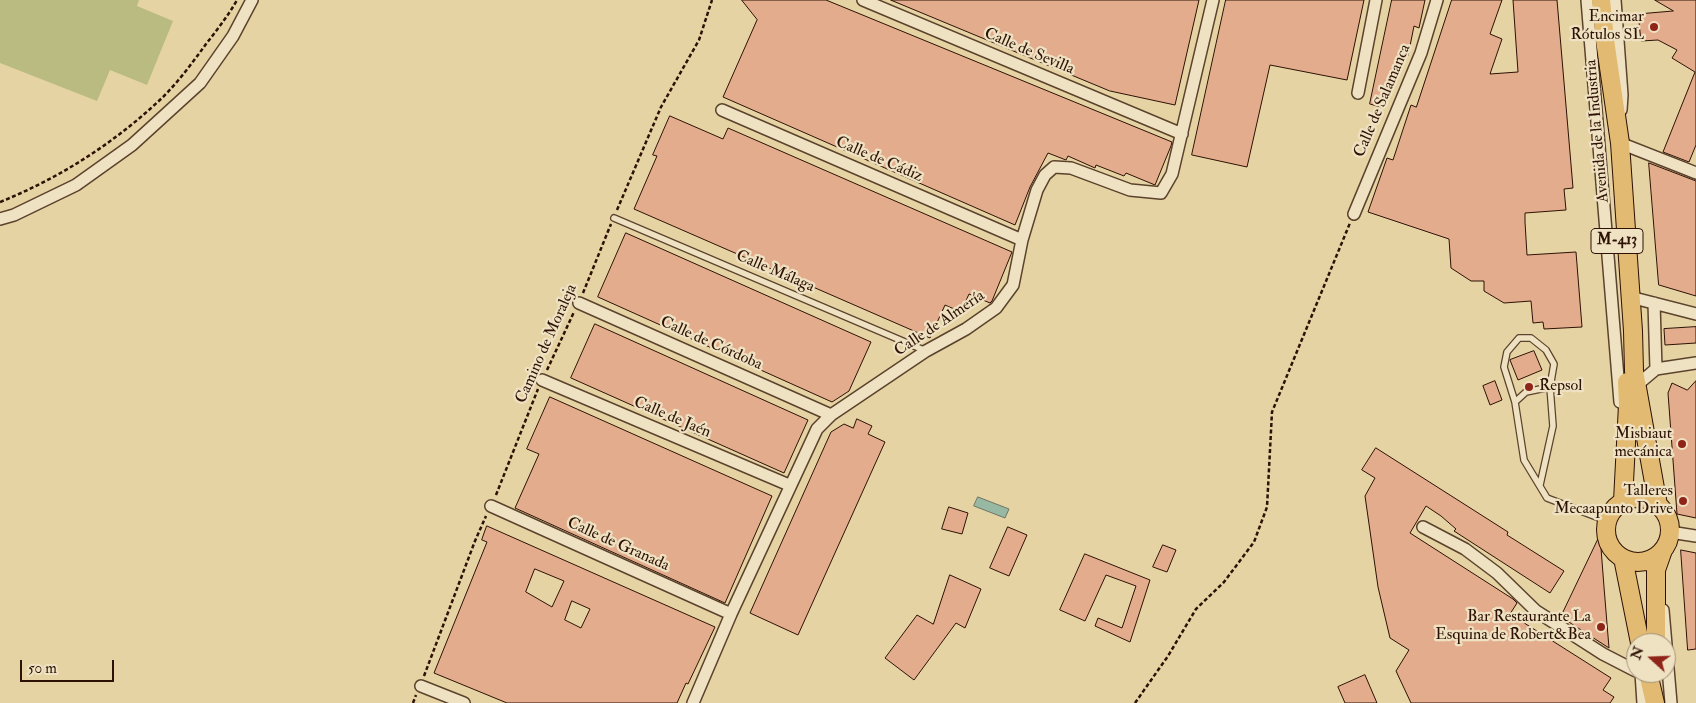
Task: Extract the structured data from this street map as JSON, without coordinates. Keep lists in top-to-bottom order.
{
  "streets": {
    "main road": ["Avenida de la Industria", "M-413"],
    "street": [
      "Calle de Sevilla",
      "Calle de Salamanca",
      "Calle de Cádiz",
      "Calle de Almería",
      "Calle de Córdoba",
      "Calle de Jaén",
      "Calle de Granada"
    ],
    "lane": ["Calle Málaga"],
    "path": ["Camino de Moraleja"]
  },
  "crossings": [
    ["Calle de Sevilla", "Calle de Almería"],
    ["Avenida de la Industria", "M-413"],
    ["Calle de Cádiz", "Calle de Almería"],
    ["Calle Málaga", "Calle de Almería"],
    ["Calle Málaga", "Camino de Moraleja"],
    ["Calle de Almería", "Calle de Córdoba"],
    ["Calle de Almería", "Calle de Jaén"],
    ["Calle de Almería", "Calle de Granada"],
    ["Camino de Moraleja", "Calle de Córdoba"],
    ["Camino de Moraleja", "Calle de Jaén"],
    ["Camino de Moraleja", "Calle de Granada"]
  ],
  "places": [
    "Encimar Rótulos SL",
    "Repsol",
    "Misbiaut mecánica",
    "Talleres Mecaapunto Drive",
    "Bar Restaurante La Esquina de Robert&Bea"
  ],
  "scale_bar": "50 m",
  "north": "left"
}
